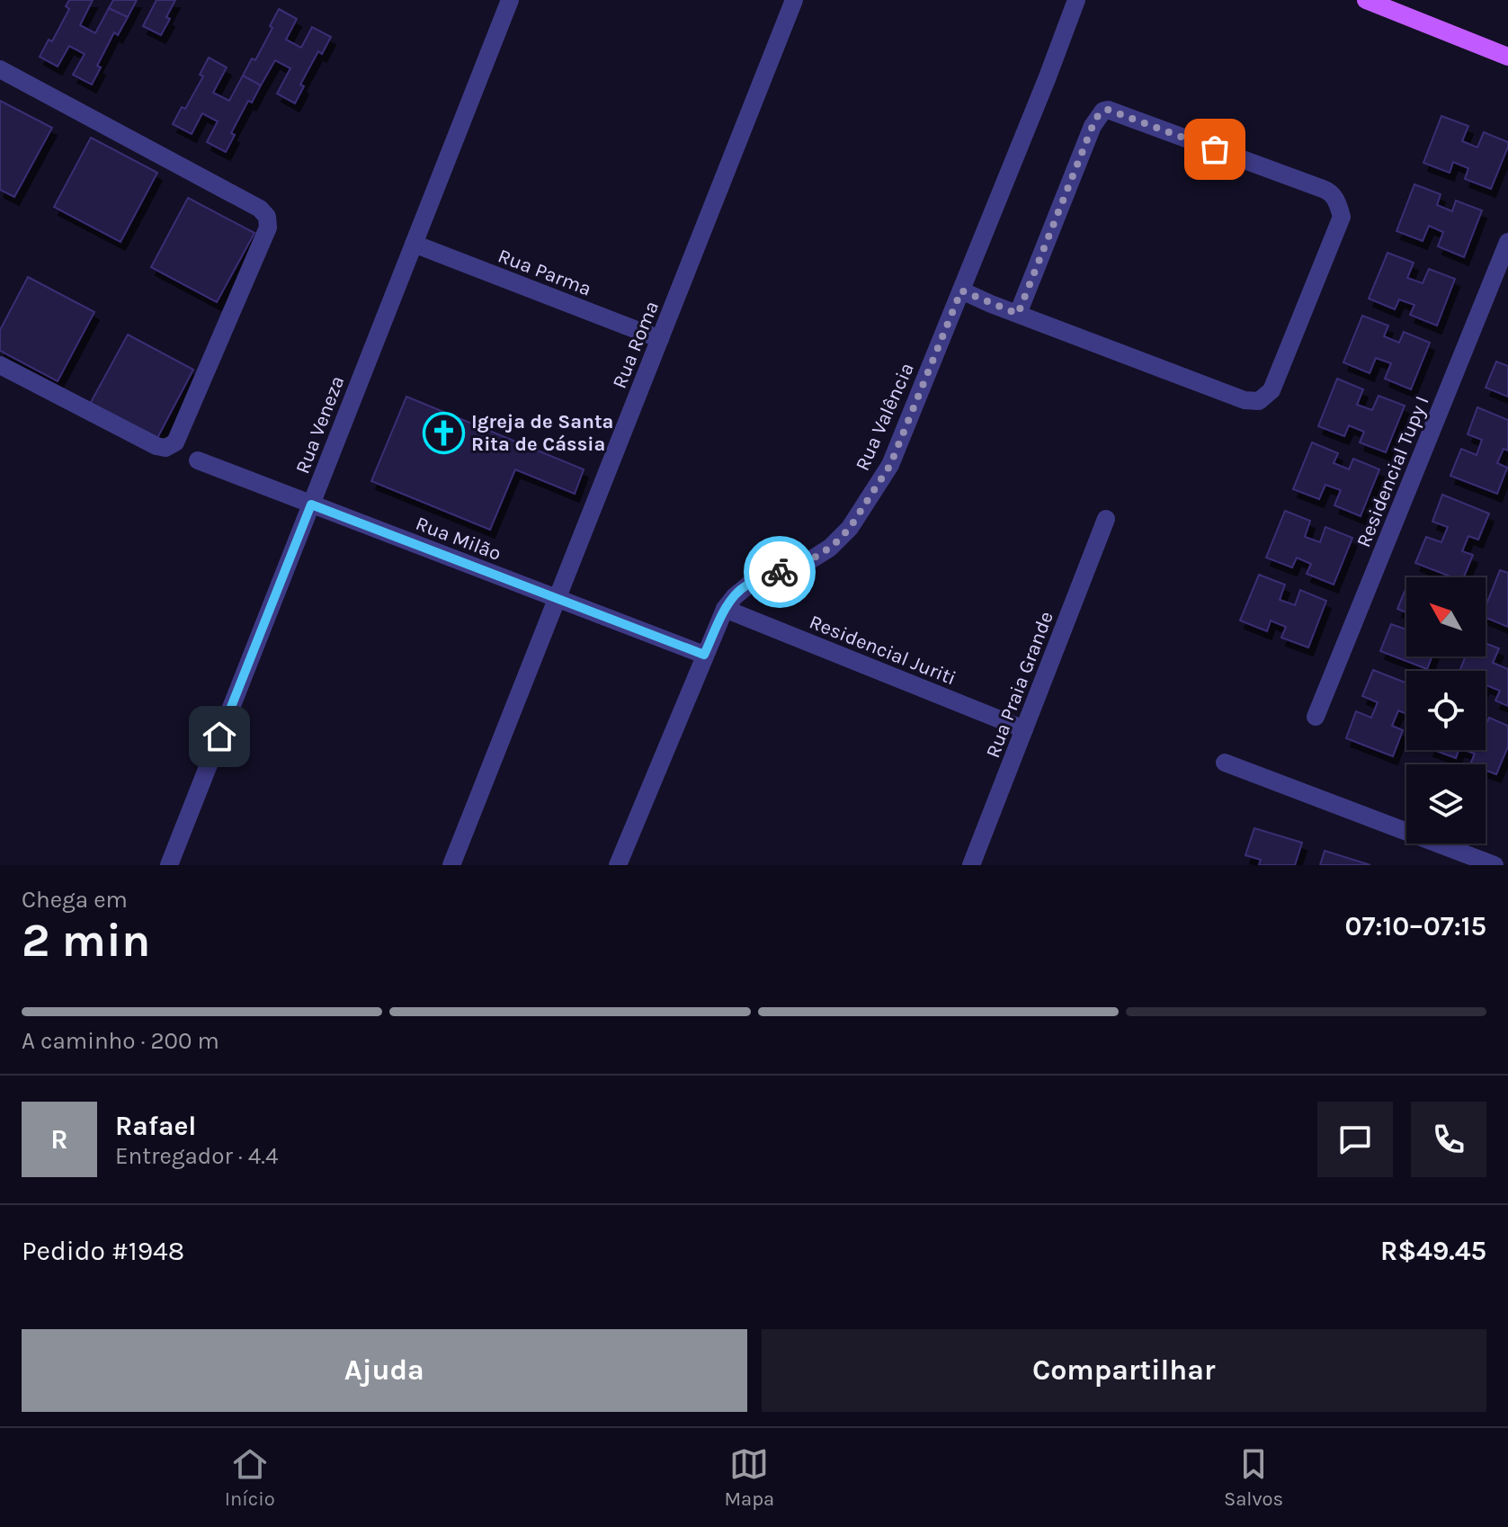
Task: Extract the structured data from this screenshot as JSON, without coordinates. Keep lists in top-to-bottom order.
{
  "streets": {
    "street": [
      "Rua Parma",
      "Rua Roma",
      "Rua Valência",
      "Rua Veneza",
      "Residencial Tupy I",
      "Rua Milão",
      "Residencial Juriti",
      "Rua Praia Grande"
    ]
  },
  "crossings": [
    ["Rua Parma", "Rua Roma"],
    ["Rua Parma", "Rua Veneza"],
    ["Rua Roma", "Rua Milão"],
    ["Rua Valência", "Rua Milão"],
    ["Rua Valência", "Residencial Juriti"],
    ["Rua Veneza", "Rua Milão"],
    ["Residencial Juriti", "Rua Praia Grande"]
  ],
  "places": {
    "church": ["Igreja de Santa Rita de Cássia"]
  },
  "north": "top left",
  "page": {
    "heading": ["2 min", "Chega em", "07:10–07:15"],
    "panel": [
      "Rafael",
      "Entregador · 4.4",
      "Pedido #1948",
      "R$49.45"
    ],
    "bar": "A caminho · 200 m",
    "round": "R",
    "buttons": ["Ajuda", "Compartilhar"],
    "tabs": ["Início", "Mapa", "Salvos"]
  }
}
